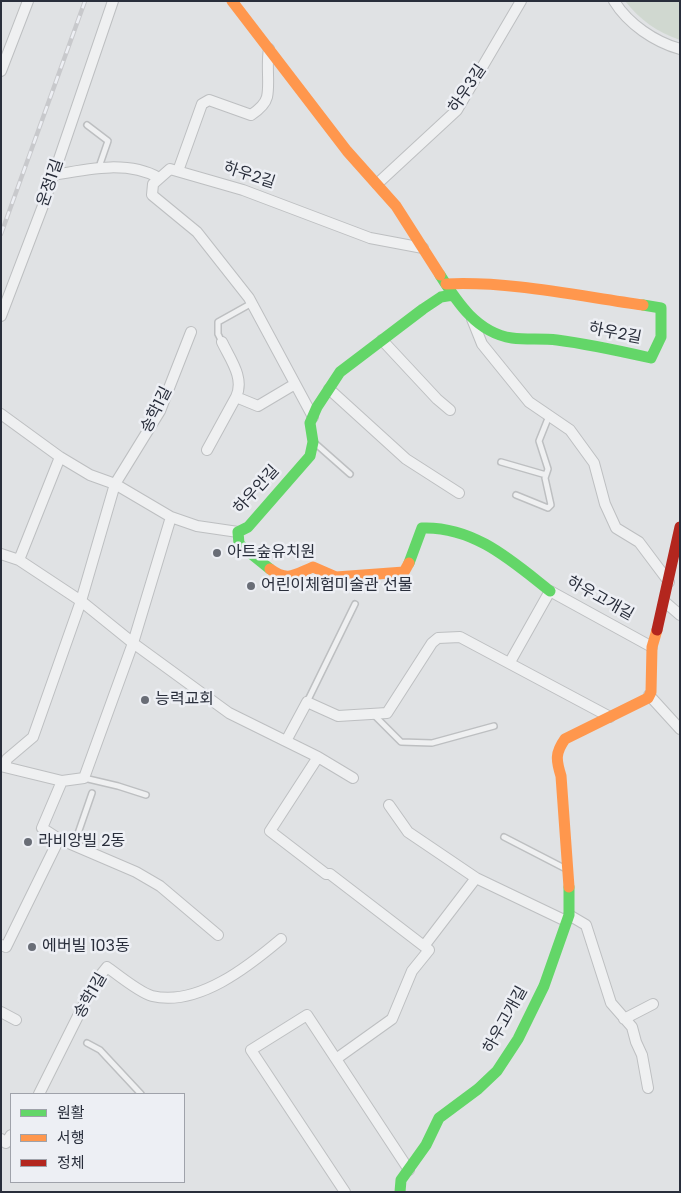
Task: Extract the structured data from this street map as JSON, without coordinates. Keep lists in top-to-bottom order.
{
  "streets": {
    "street": [
      "하우3길",
      "하우2길",
      "운정1길",
      "송학1길",
      "하우안길",
      "하우고개길"
    ]
  },
  "crossings": [
    ["하우3길", "하우2길"],
    ["하우안길", "하우고개길"]
  ],
  "places": [
    "아트숲유치원",
    "어린이체험미술관 선물",
    "능력교회",
    "라비앙빌 2동",
    "에버빌 103동"
  ],
  "legend": ["원활", "서행", "정체"]
}
